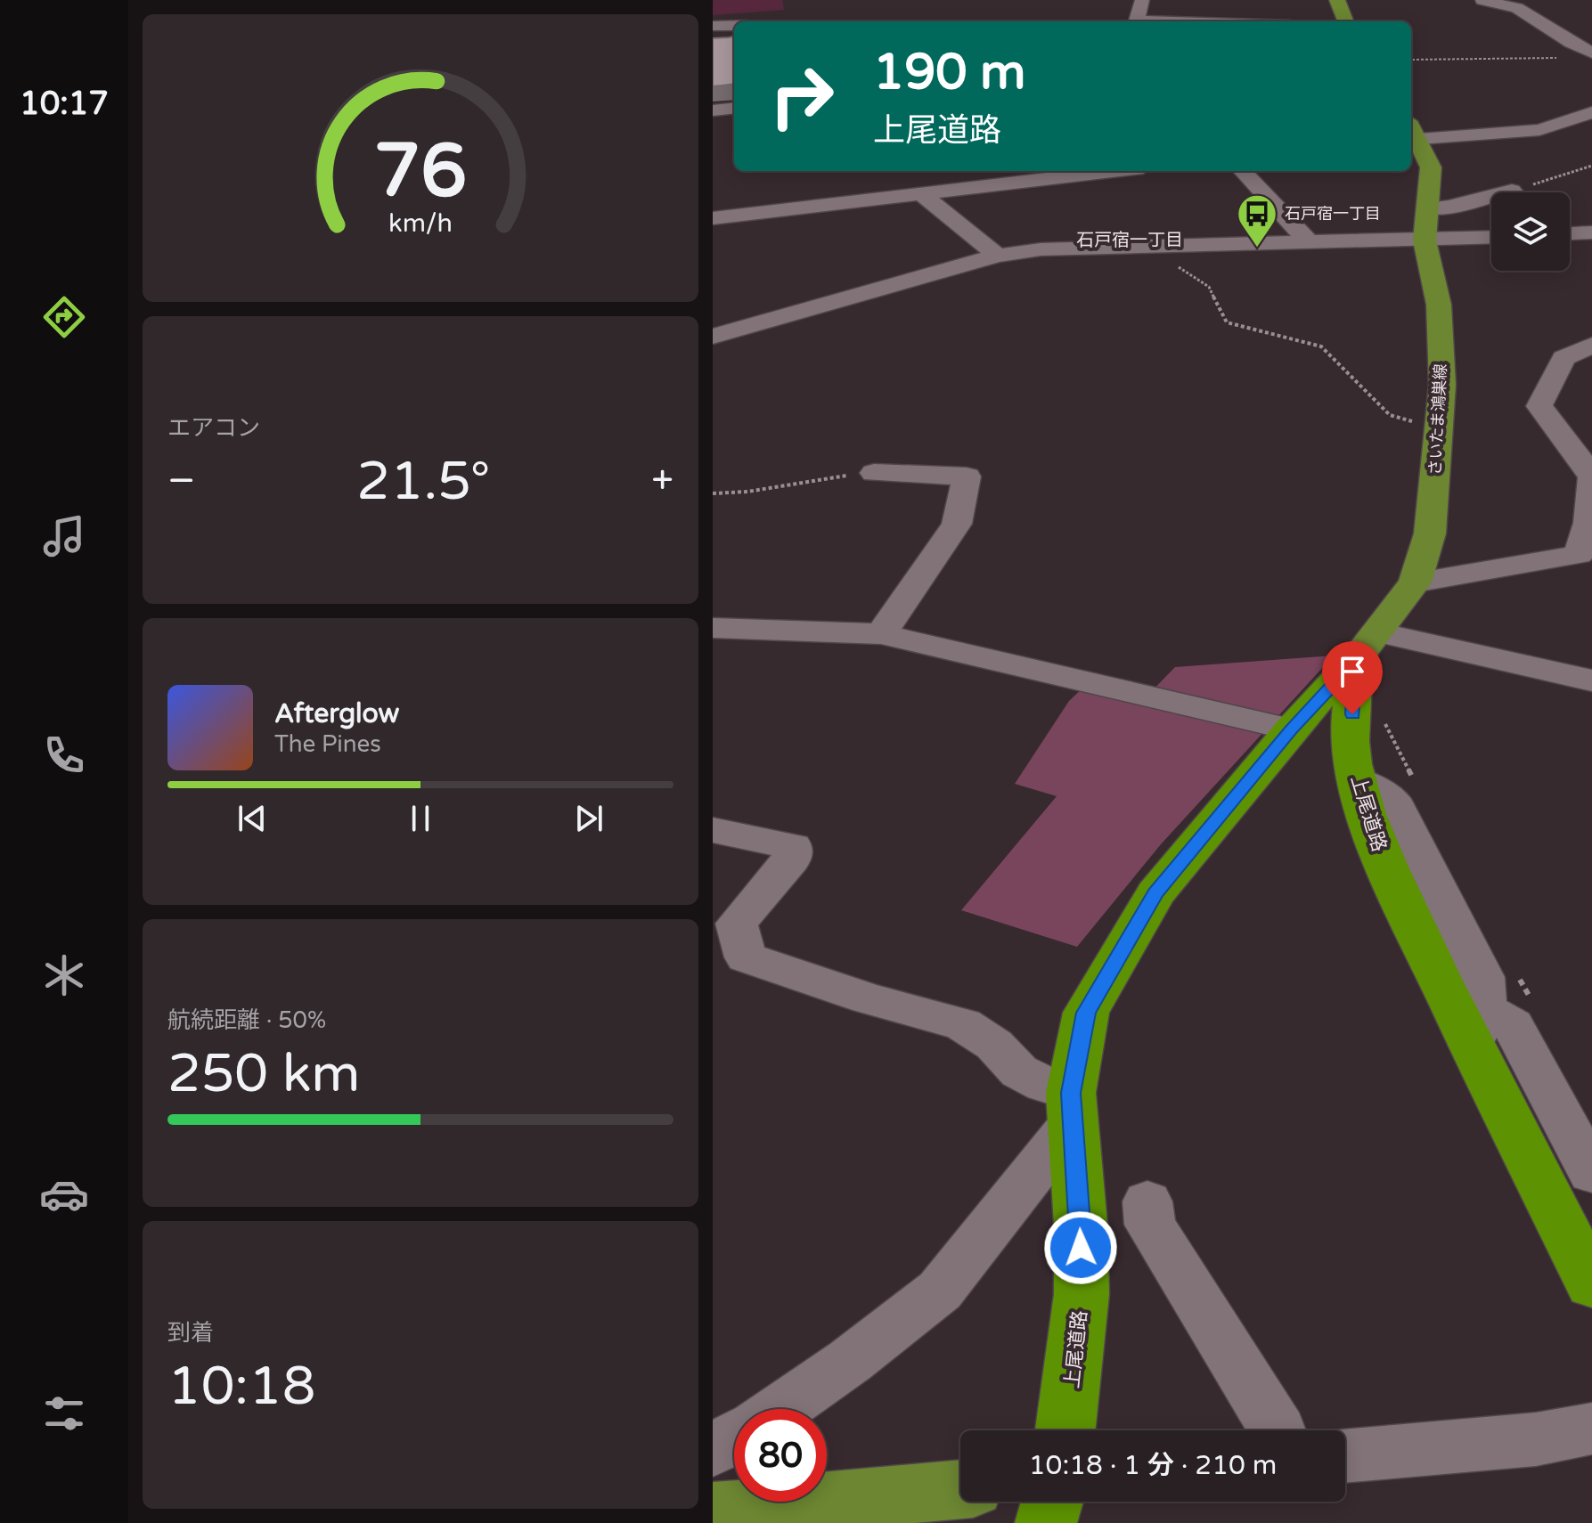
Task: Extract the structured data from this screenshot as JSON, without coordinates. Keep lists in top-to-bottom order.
{
  "streets": {
    "highway": ["上尾道路"],
    "main road": ["さいたま鴻巣線"]
  },
  "crossings": [
    ["さいたま鴻巣線", "上尾道路"]
  ],
  "districts": ["石戸宿一丁目"],
  "places": {
    "bus stop": ["石戸宿一丁目"]
  },
  "page": {
    "tabs": "10:17",
    "turn": ["190 m", "上尾道路"],
    "tile": [
      "エアコン",
      ["航続距離 · 50%", "250 km"],
      ["到着", "10:18"]
    ],
    "heat": ["−", "21.5°", "+"],
    "song": ["Afterglow", "The Pines"],
    "limit": "80",
    "trip": "10:18 · 1 分 · 210 m",
    "gauge": ["76", "km/h"]
  }
}
